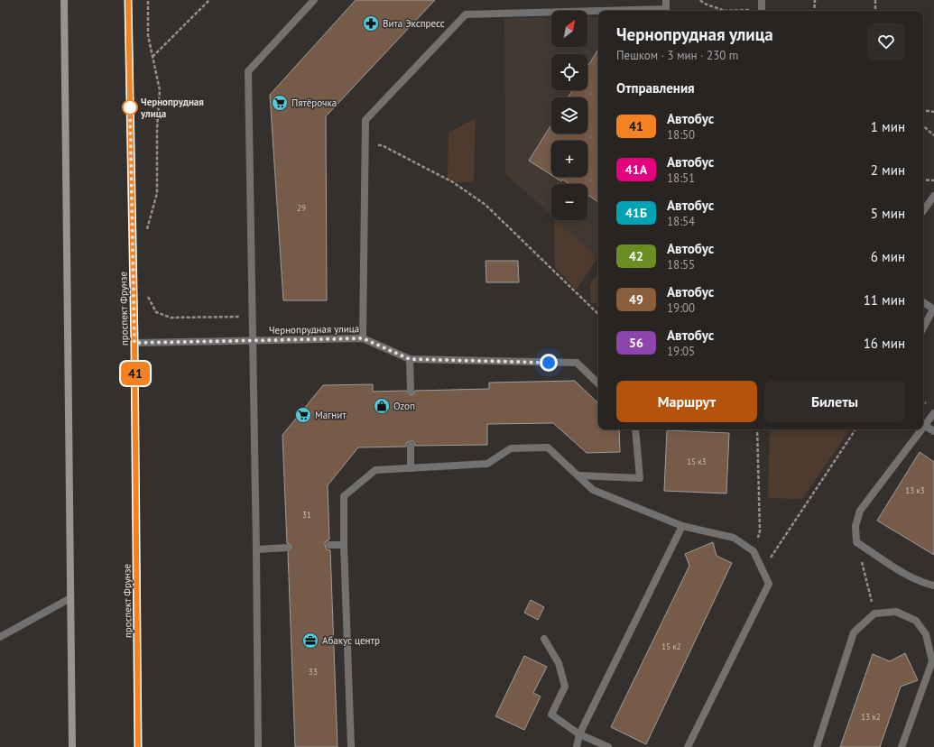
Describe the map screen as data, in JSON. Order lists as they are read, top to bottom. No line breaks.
{"streets":{"main road":["проспект Фрунзе"],"street":["Чернопрудная улица"]},"crossings":[["проспект Фрунзе","Чернопрудная улица"]],"places":{"pharmacy":["Вита Экспресс"],"supermarket":["Пятёрочка","Магнит"],"other":["Чернопрудная улица"],"shop":["Ozon"],"office":["Абакус центр"]},"lines":["bus line 41"],"house_numbers":["29","15 к3","13 к3","31","15 к2","33","13 к2"],"north":"top right","page":{"on_map":"41","map_buttons":["+","−"],"heading":[["Чернопрудная улица","Пешком · 3 мин · 230 m"],"Отправления"],"list":[{"mark":"41","name":"Автобус","note":"18:50","value":"1 мин"},{"mark":"41А","name":"Автобус","note":"18:51","value":"2 мин"},{"mark":"41Б","name":"Автобус","note":"18:54","value":"5 мин"},{"mark":"42","name":"Автобус","note":"18:55","value":"6 мин"},{"mark":"49","name":"Автобус","note":"19:00","value":"11 мин"},{"mark":"56","name":"Автобус","note":"19:05","value":"16 мин"}],"buttons":["Маршрут","Билеты"]}}
